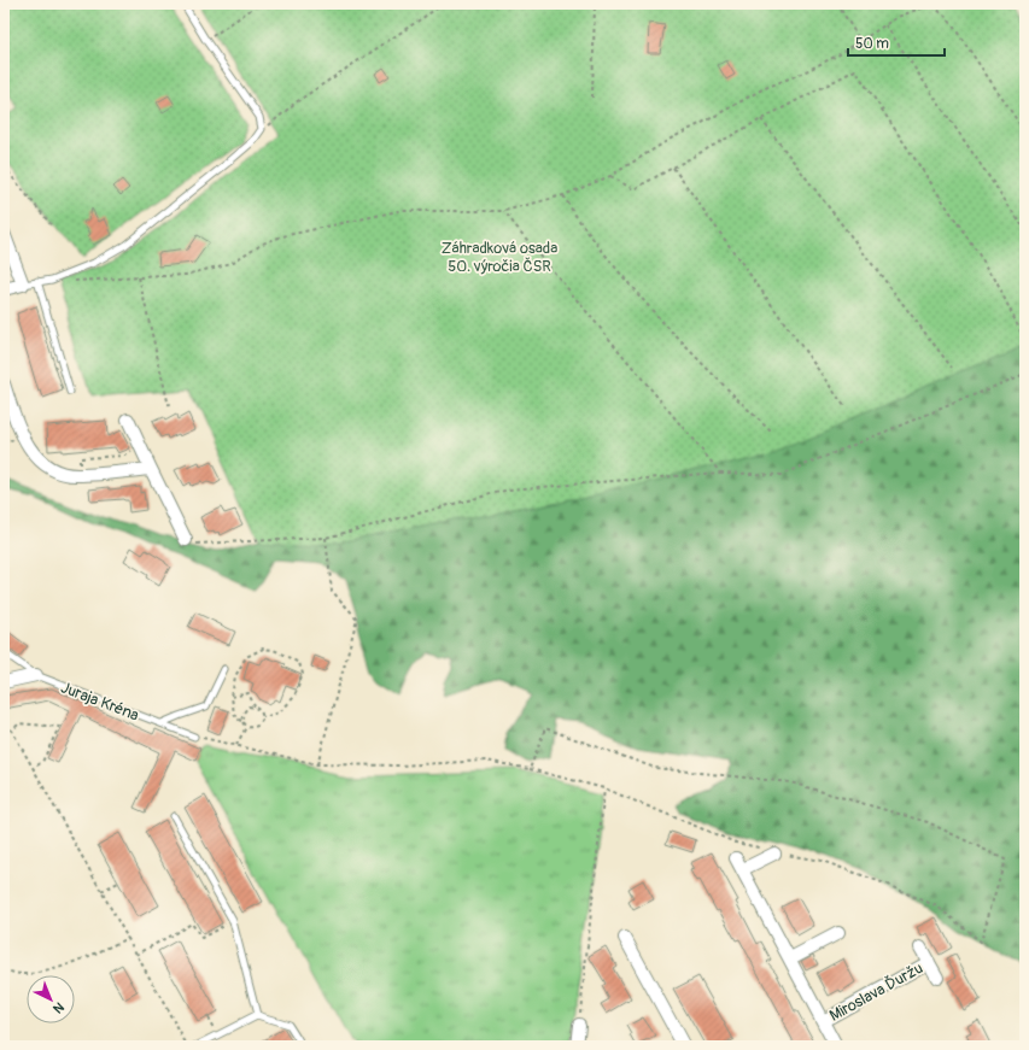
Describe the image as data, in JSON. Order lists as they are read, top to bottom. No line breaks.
{"streets":{"street":["Miroslava Ďuržu"],"lane":["Juraja Kréna"]},"parks":["Záhradková osada 50. výročia ČSR"],"scale_bar":"50 m","north":"bottom right"}
